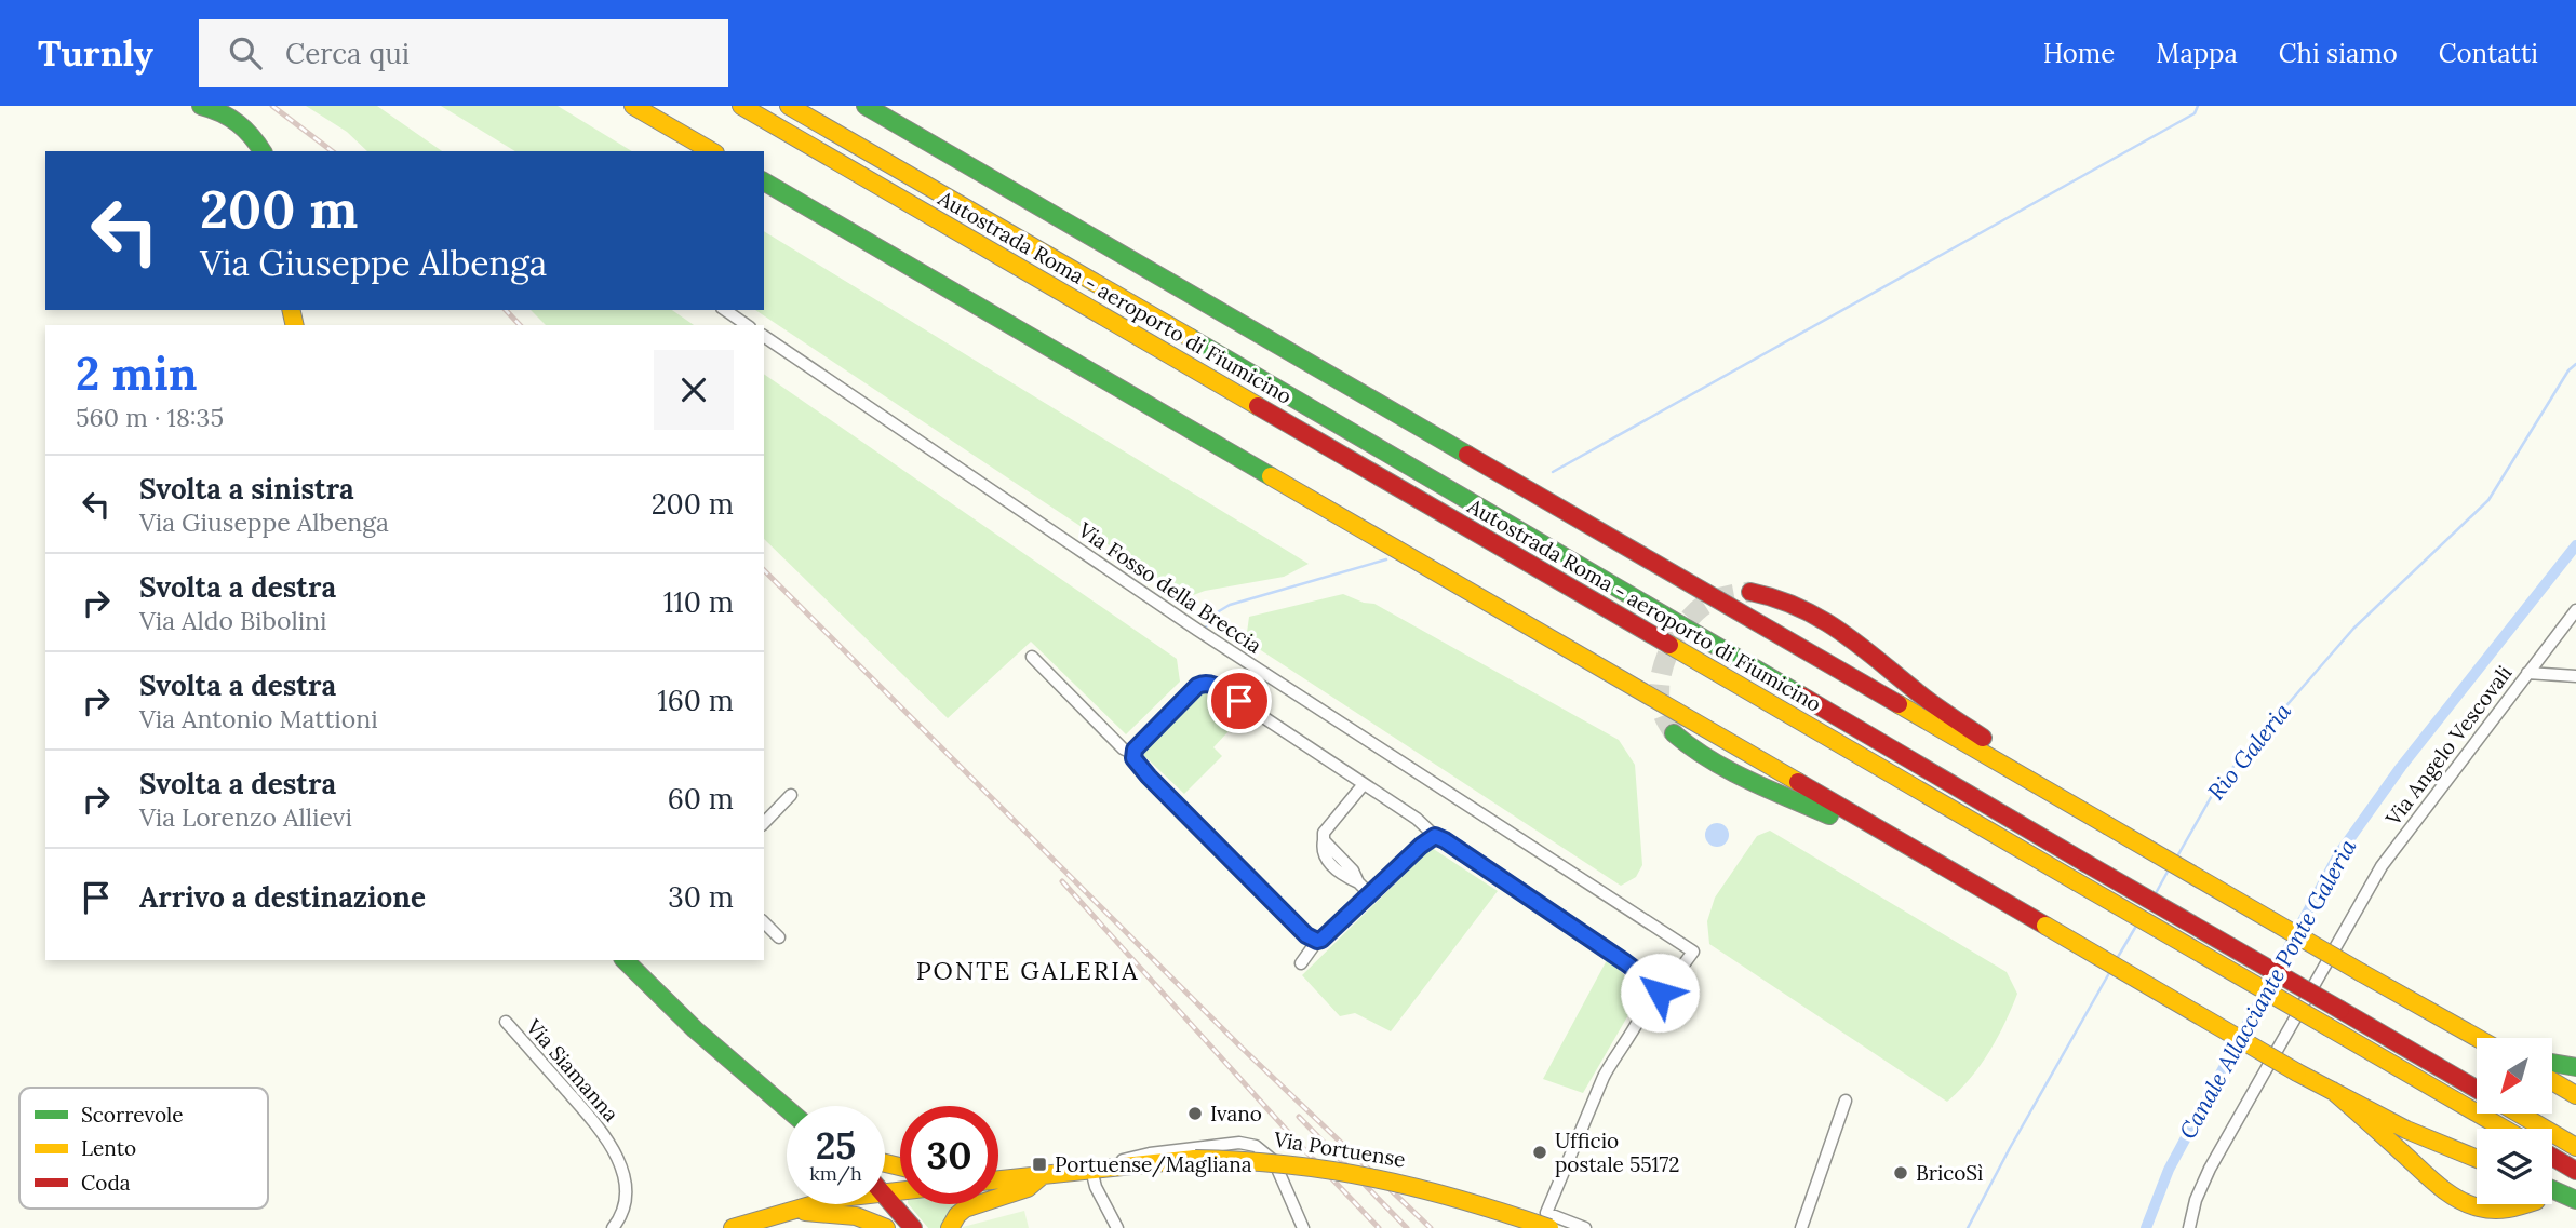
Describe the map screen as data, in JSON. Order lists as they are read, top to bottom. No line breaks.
{"streets":{"main road":["Autostrada Roma - aeroporto di Fiumicino","Via Portuense"],"street":["Via Fosso della Breccia","Via Angelo Vescovali","Via Siamanna"]},"districts":["PONTE GALERIA"],"water":["Rio Galeria","Canale Allacciante Ponte Galeria"],"places":{"other":["Ivano","Ufficio postale 55172","BricoSì"],"transit":["Portuense/Magliana"]},"legend":["Scorrevole","Lento","Coda"],"north":"bottom left","page":{"header":"Turnly","search":"Cerca qui","nav":["Home","Mappa","Chi siamo","Contatti"],"turn":["200 m","Via Giuseppe Albenga"],"heading":["2 min","560 m · 18:35"],"list":[{"name":"Svolta a sinistra","note":"Via Giuseppe Albenga","value":"200 m"},{"name":"Svolta a destra","note":"Via Aldo Bibolini","value":"110 m"},{"name":"Svolta a destra","note":"Via Antonio Mattioni","value":"160 m"},{"name":"Svolta a destra","note":"Via Lorenzo Allievi","value":"60 m"},{"name":"Arrivo a destinazione","value":"30 m"}],"speed":"25 km/h","limit":"30"}}
